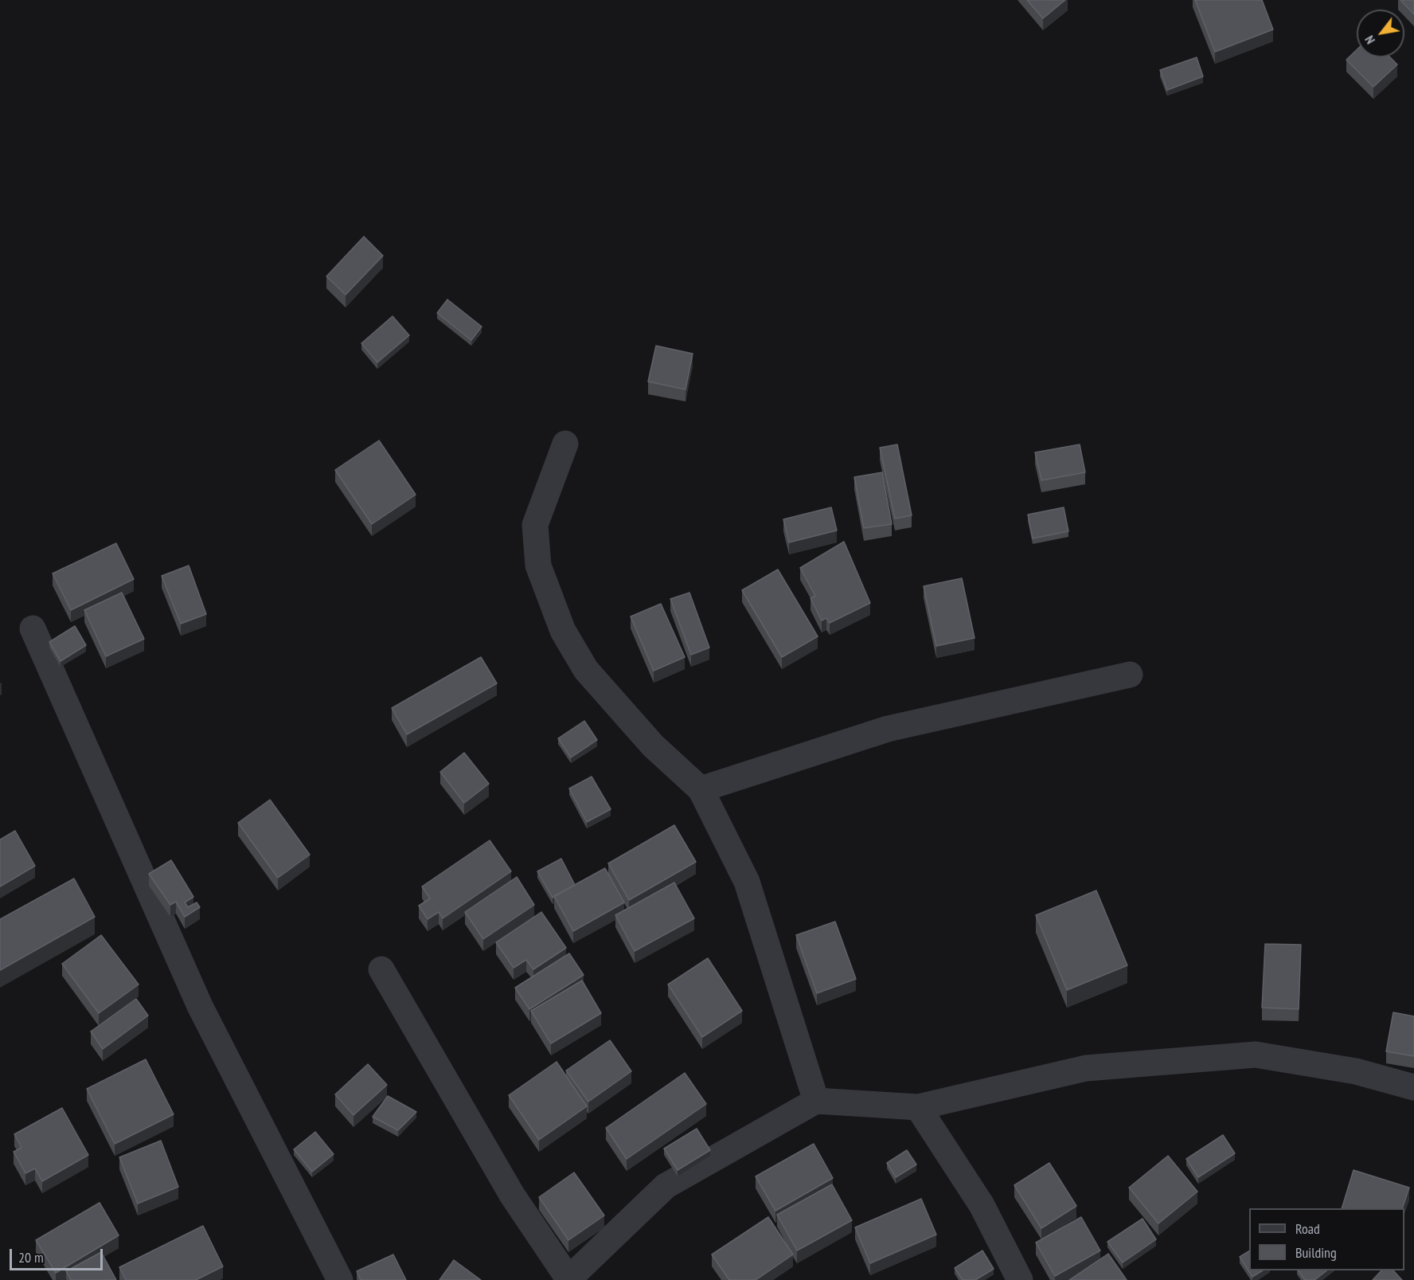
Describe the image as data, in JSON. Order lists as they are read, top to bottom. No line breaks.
{"legend":["Road","Building"],"scale_bar":"20 m","north":"bottom left"}
